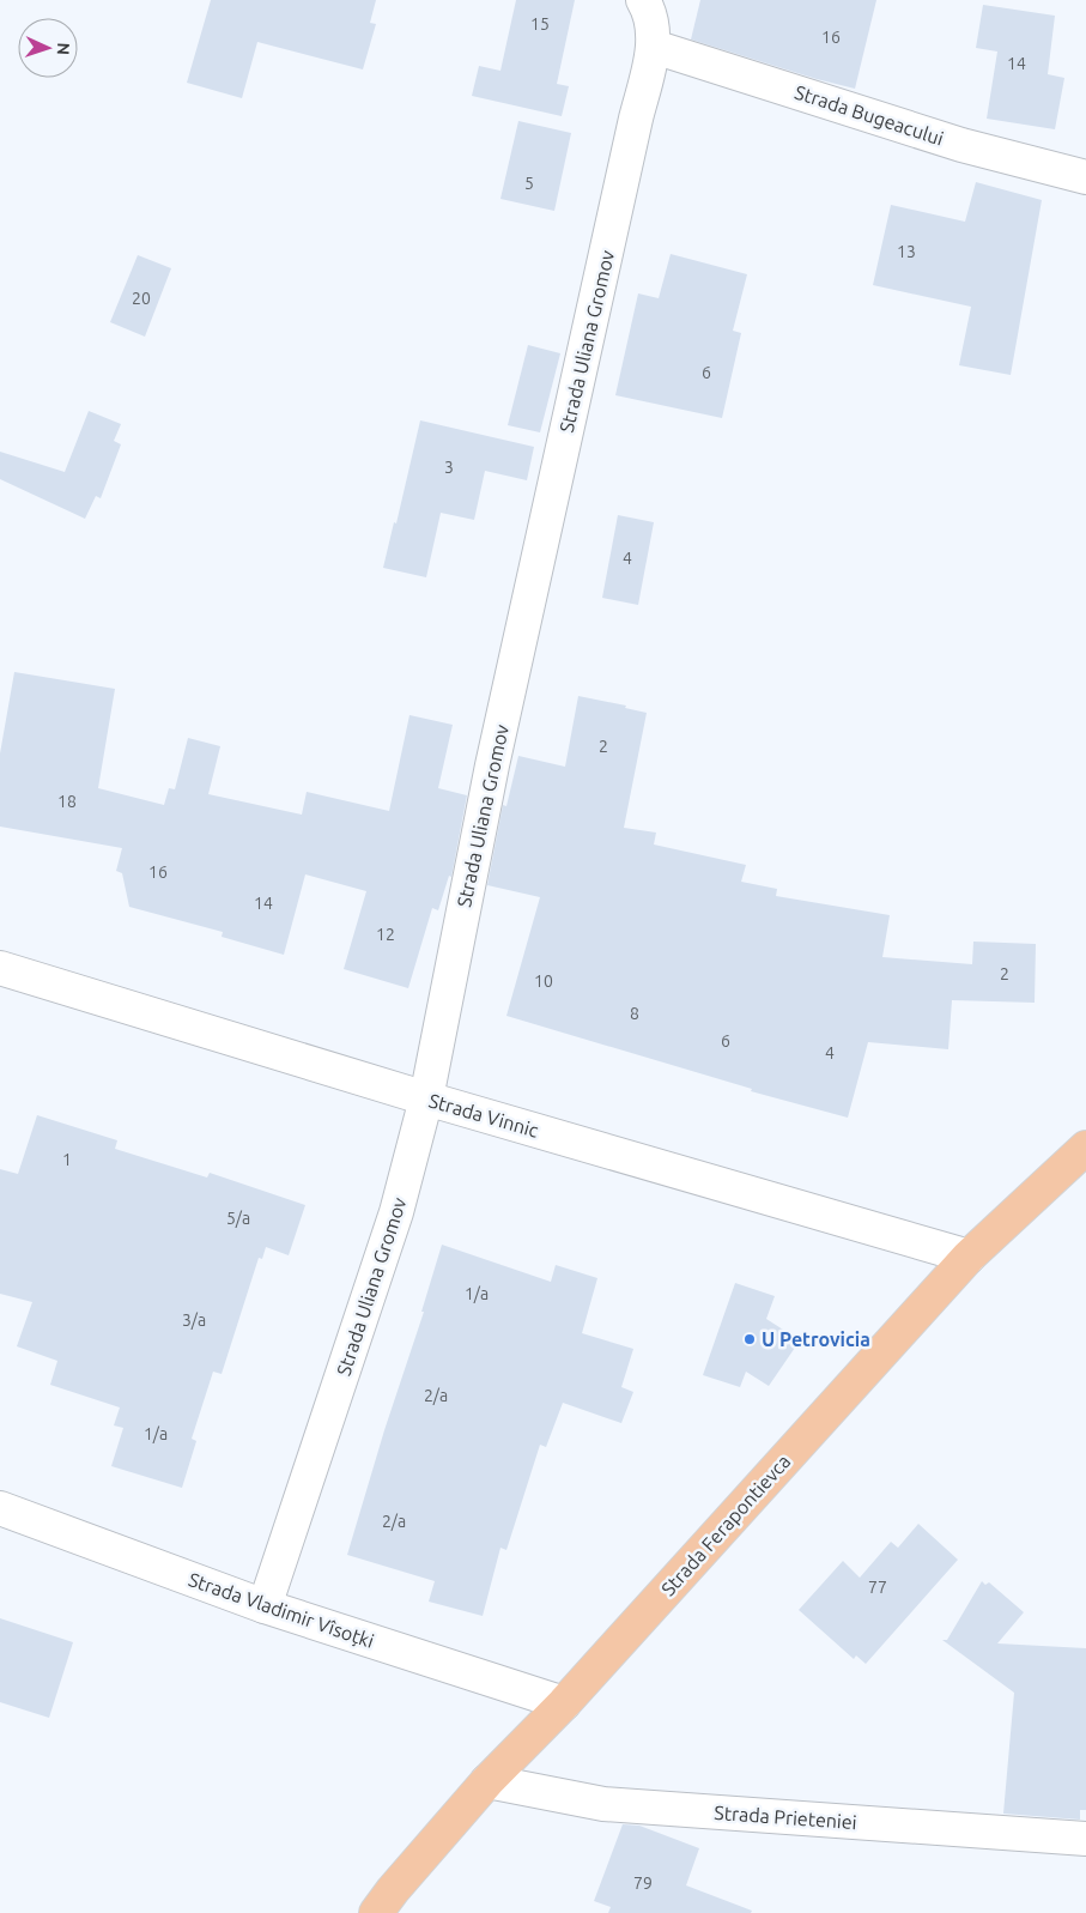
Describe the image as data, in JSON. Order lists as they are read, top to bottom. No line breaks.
{"streets":{"main road":["Strada Ferapontievca"],"street":["Strada Bugeacului","Strada Uliana Gromov","Strada Vinnic","Strada Vladimir Vîsoțki","Strada Prieteniei"]},"crossings":[["Strada Bugeacului","Strada Uliana Gromov"],["Strada Uliana Gromov","Strada Vinnic"],["Strada Uliana Gromov","Strada Vladimir Vîsoțki"],["Strada Vinnic","Strada Ferapontievca"],["Strada Ferapontievca","Strada Vladimir Vîsoțki"],["Strada Ferapontievca","Strada Prieteniei"]],"places":["U Petrovicia"],"house_numbers":["15","16","14","5","13","20","6","3","4","2","18","16","14","12","2","10","8","6","4","1","5/a","1/a","3/a","2/a","1/a","2/a","77","79"],"north":"right"}
